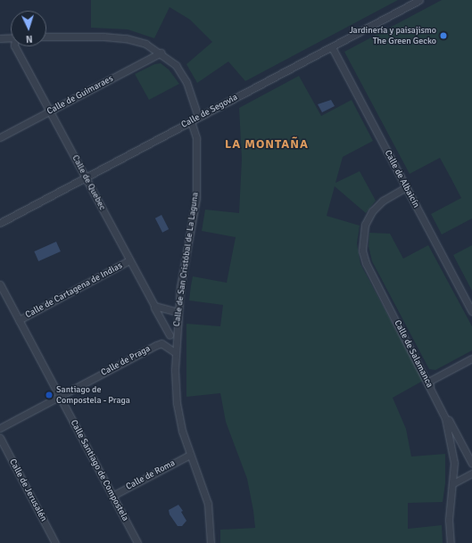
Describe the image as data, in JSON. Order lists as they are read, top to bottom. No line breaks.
{"streets":{"street":["Calle de Guimaraes","Calle de Segovia","Calle de Albaicín","Calle de Quebec","Calle de San Cristóbal de La Laguna","Calle de Cartagena de Indias","Calle de Salamanca","Calle de Praga","Calle Santiago de Compostela","Calle de Roma","Calle de Jerusalén"]},"crossings":[["Calle de Guimaraes","Calle de Quebec"],["Calle de Segovia","Calle de Albaicín"],["Calle de Segovia","Calle de Quebec"],["Calle de Segovia","Calle de San Cristóbal de La Laguna"],["Calle de Albaicín","Calle de Salamanca"],["Calle de Quebec","Calle de Cartagena de Indias"],["Calle de San Cristóbal de La Laguna","Calle de Praga"],["Calle de San Cristóbal de La Laguna","Calle de Roma"],["Calle de Cartagena de Indias","Calle Santiago de Compostela"],["Calle de Praga","Calle Santiago de Compostela"],["Calle Santiago de Compostela","Calle de Roma"]],"districts":["LA MONTAÑA"],"places":["Jardinería y paisajismo The Green Gecko","Santiago de Compostela - Praga"],"north":"bottom"}
